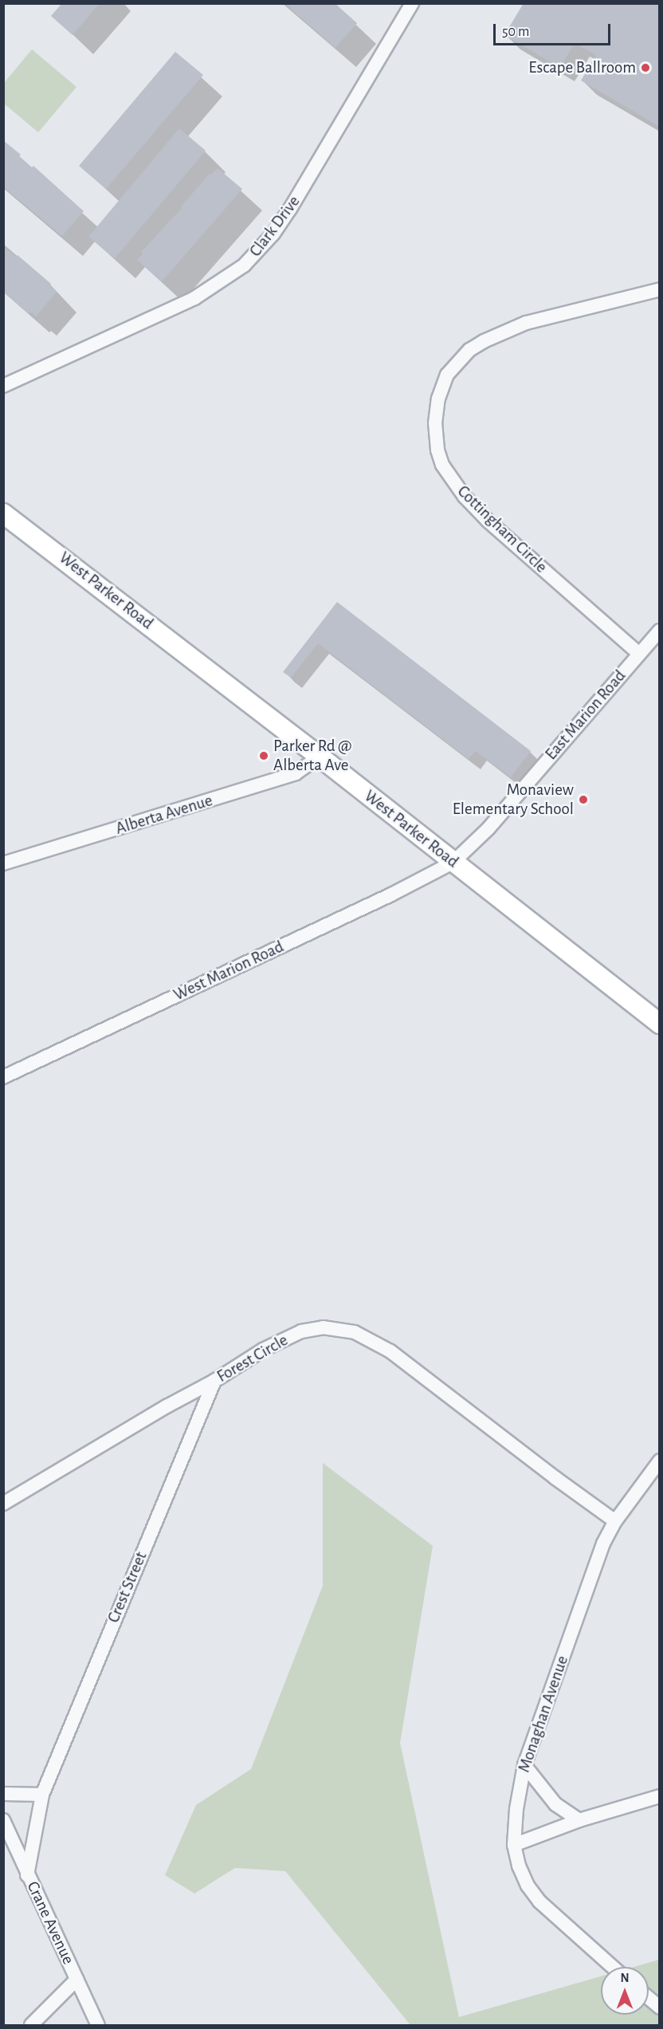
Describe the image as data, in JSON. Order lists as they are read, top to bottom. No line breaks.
{"streets":{"street":["Clark Drive","Cottingham Circle","West Parker Road","East Marion Road","Alberta Avenue","West Marion Road","Forest Circle","Crest Street","Monaghan Avenue","Crane Avenue"]},"crossings":[["Cottingham Circle","East Marion Road"],["West Parker Road","East Marion Road"],["West Parker Road","Alberta Avenue"],["West Parker Road","West Marion Road"],["East Marion Road","West Marion Road"],["Forest Circle","Crest Street"],["Forest Circle","Monaghan Avenue"],["Crest Street","Crane Avenue"]],"places":["Escape Ballroom","Parker Rd @ Alberta Ave","Monaview Elementary School"],"scale_bar":"50 m","north":"top"}
